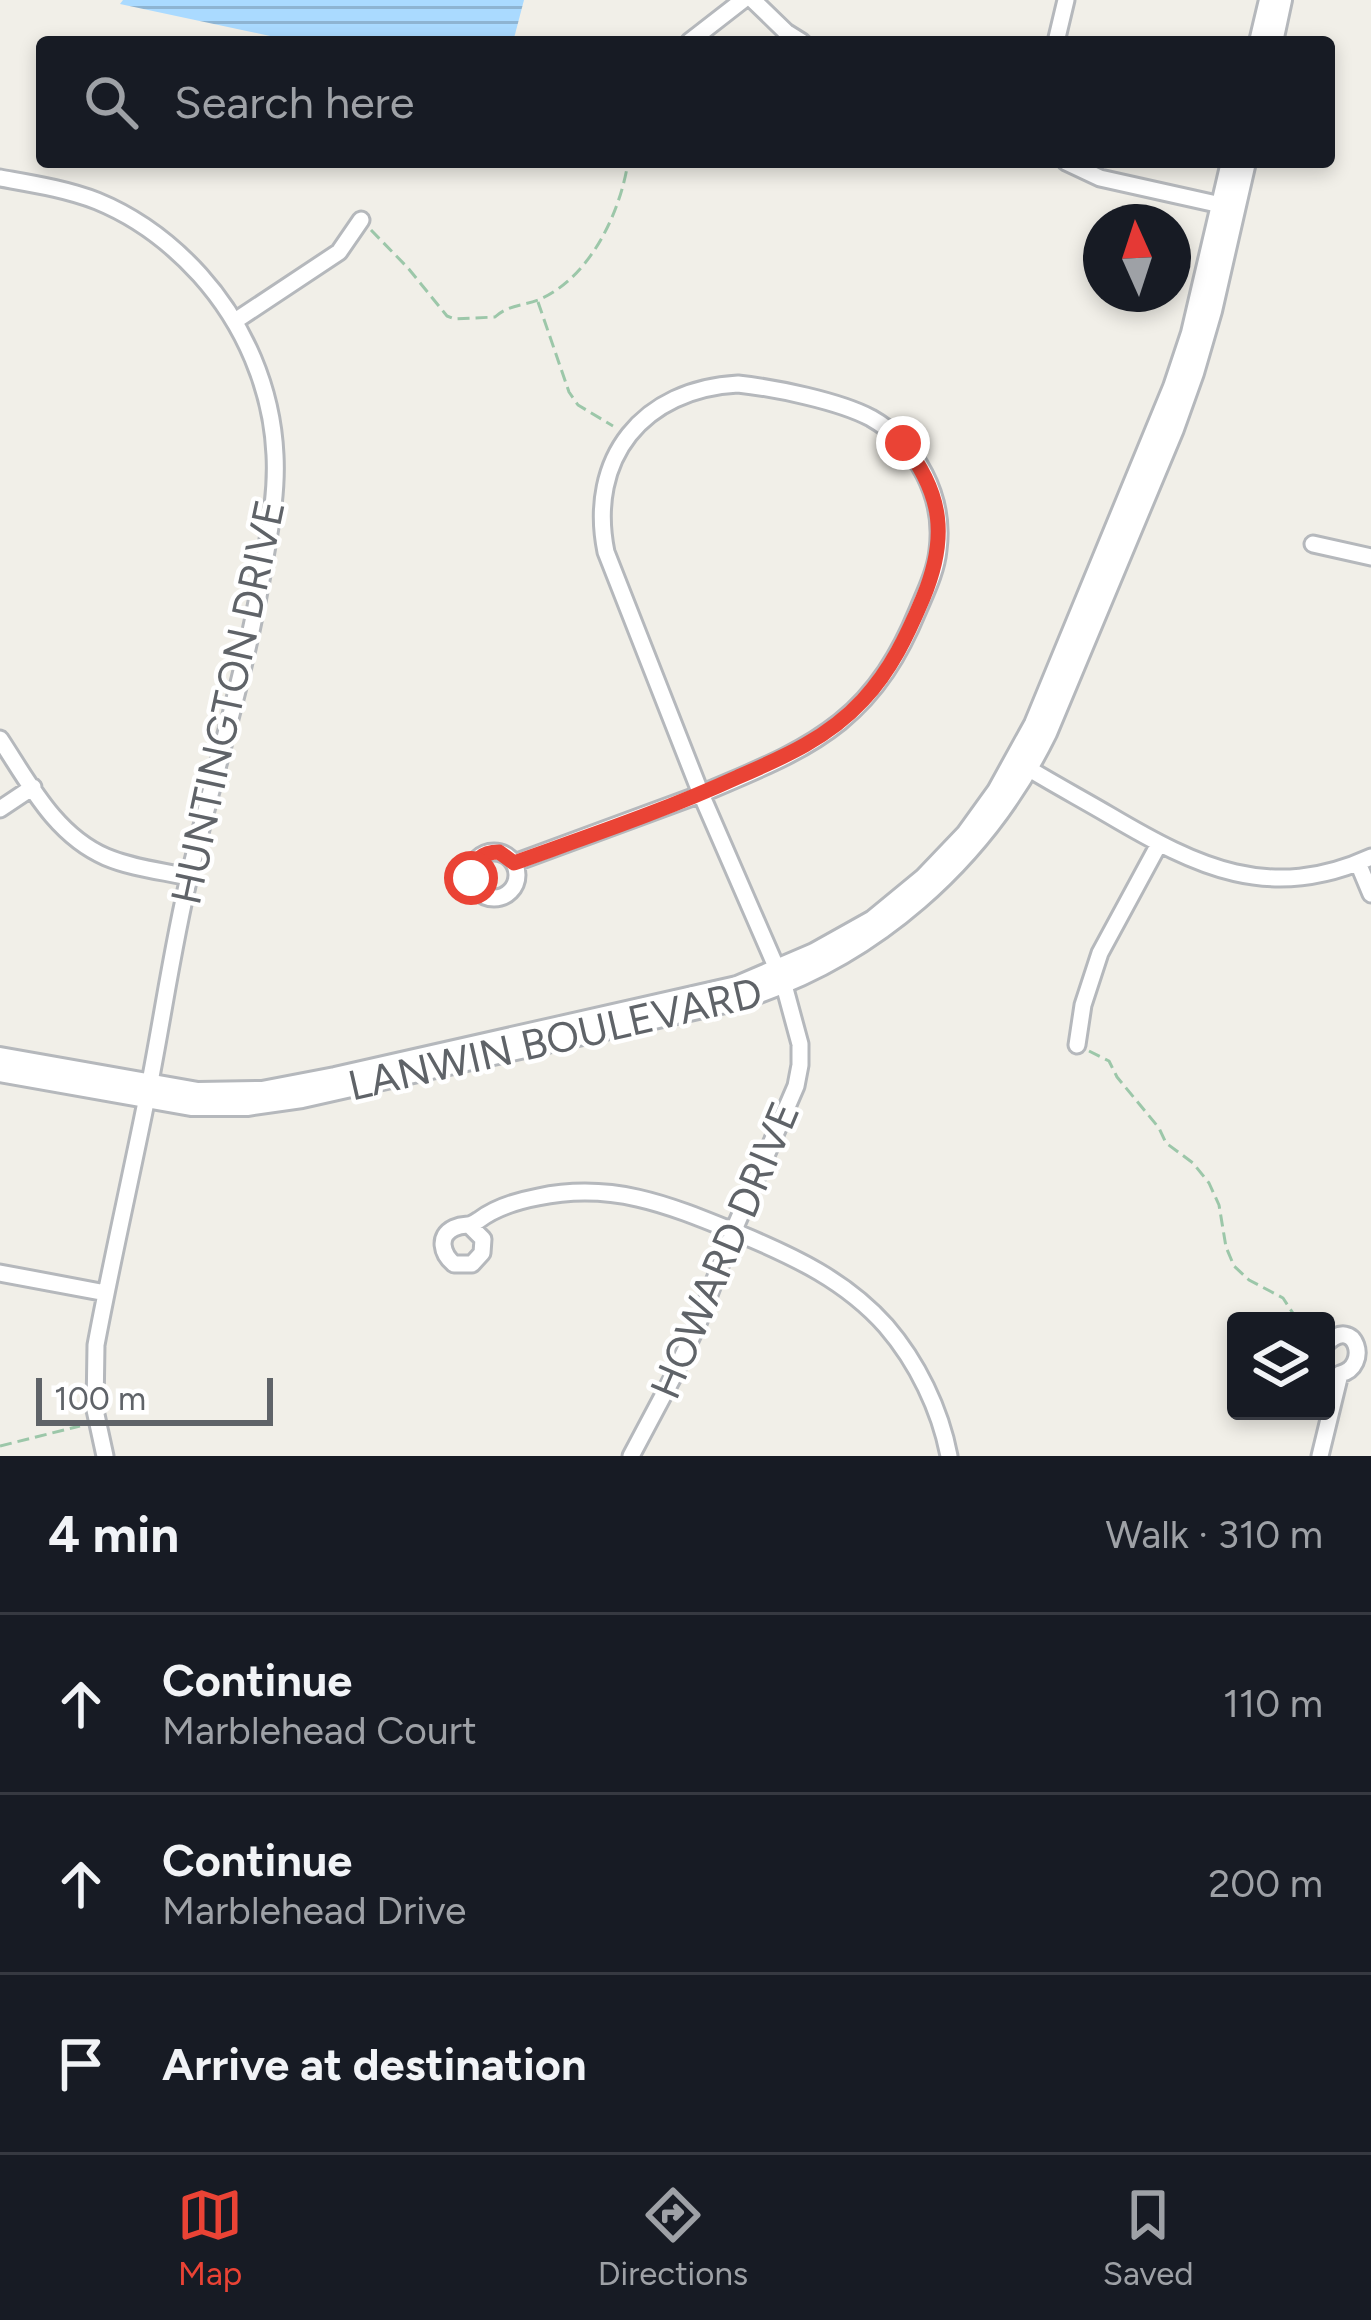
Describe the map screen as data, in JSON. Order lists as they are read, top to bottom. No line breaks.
{"streets":{"street":["HUNTINGTON DRIVE","LANWIN BOULEVARD","HOWARD DRIVE"]},"crossings":[["HUNTINGTON DRIVE","LANWIN BOULEVARD"],["LANWIN BOULEVARD","HOWARD DRIVE"]],"scale_bar":"100 m","north":"top","page":{"search":"Search here","scale":"100 m","heading":["4 min","Walk · 310 m"],"list":[["Continue","Marblehead Court","110 m"],["Continue","Marblehead Drive","200 m"],"Arrive at destination"],"nav":["Map","Directions","Saved"]}}
